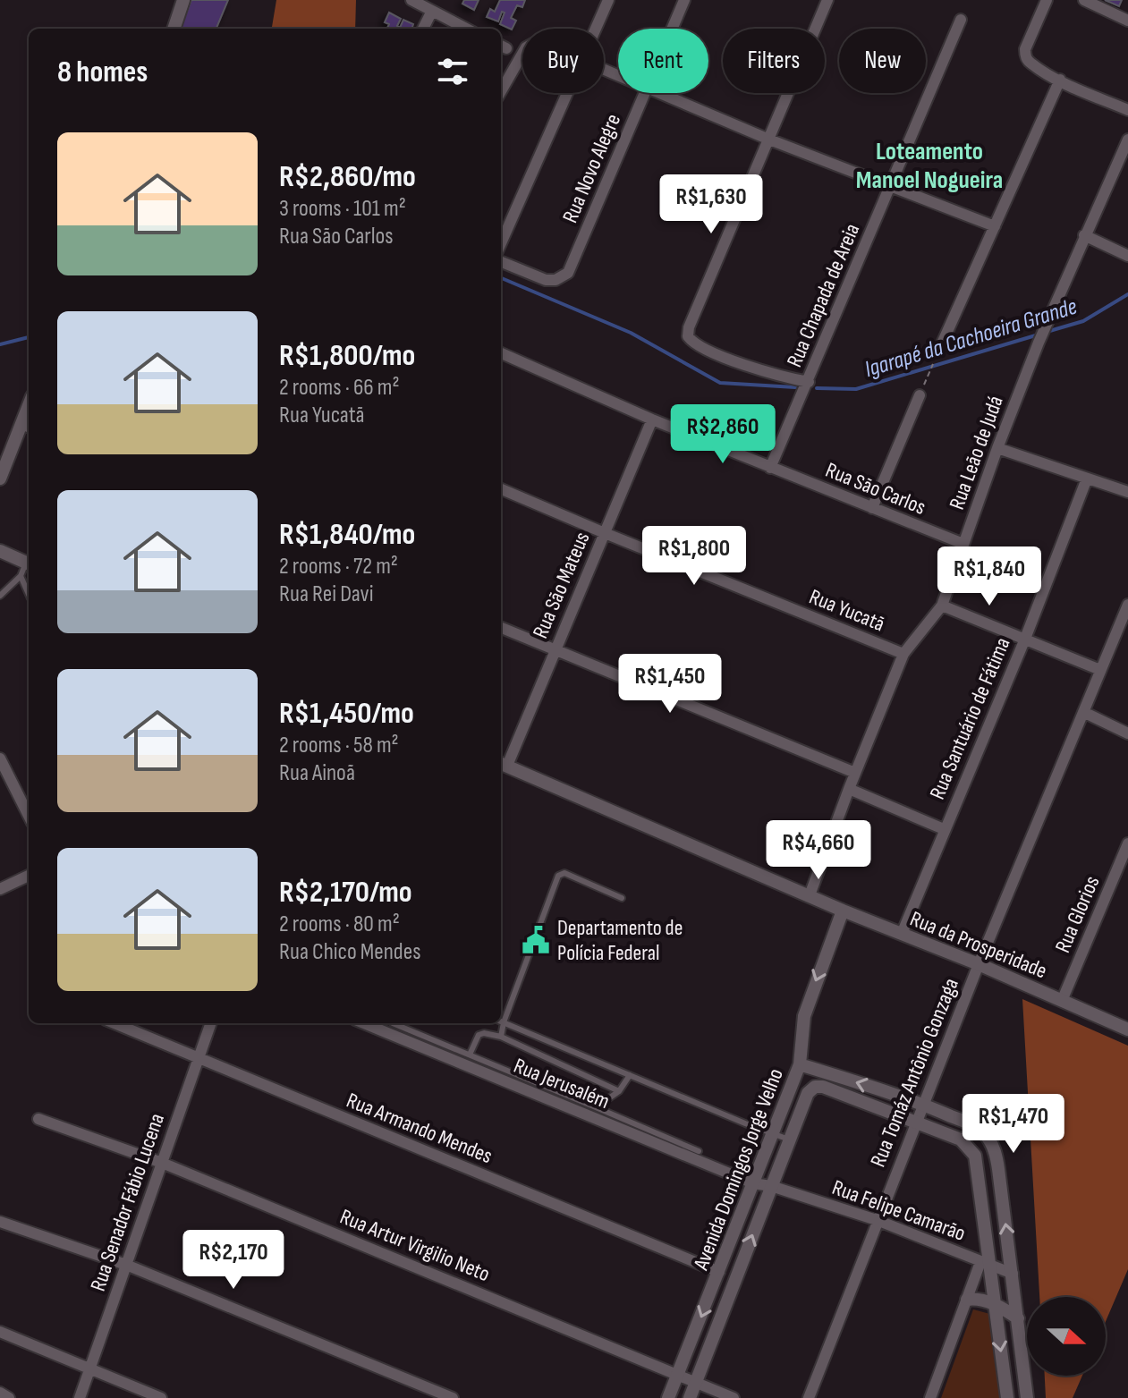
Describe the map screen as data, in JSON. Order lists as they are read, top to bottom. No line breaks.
{"streets":{"street":["Rua Novo Alegre","Rua Chapada de Areia","Rua Leão de Judá","Rua São Carlos","Rua São Mateus","Rua Yucatã","Rua Santuário de Fátima","Rua Glorios","Rua da Prosperidade","Rua Tomáz Antônio Gonzaga","Rua Jerusalém","Rua Armando Mendes","Avenida Domingos Jorge Velho","Rua Senador Fábio Lucena","Rua Felipe Camarão","Rua Artur Virgilio Neto"]},"crossings":[["Rua Chapada de Areia","Rua São Carlos"],["Rua Leão de Judá","Rua São Carlos"],["Rua Leão de Judá","Rua Yucatã"],["Rua Leão de Judá","Rua da Prosperidade"],["Rua São Carlos","Rua São Mateus"],["Rua São Mateus","Rua Yucatã"],["Rua São Mateus","Rua da Prosperidade"],["Rua Santuário de Fátima","Rua da Prosperidade"],["Rua Glorios","Rua da Prosperidade"],["Rua da Prosperidade","Rua Tomáz Antônio Gonzaga"],["Rua da Prosperidade","Avenida Domingos Jorge Velho"],["Rua Tomáz Antônio Gonzaga","Avenida Domingos Jorge Velho"],["Rua Tomáz Antônio Gonzaga","Rua Felipe Camarão"],["Rua Jerusalém","Avenida Domingos Jorge Velho"],["Rua Jerusalém","Rua Felipe Camarão"],["Rua Armando Mendes","Avenida Domingos Jorge Velho"],["Rua Armando Mendes","Rua Senador Fábio Lucena"],["Avenida Domingos Jorge Velho","Rua Felipe Camarão"],["Avenida Domingos Jorge Velho","Rua Artur Virgilio Neto"],["Rua Senador Fábio Lucena","Rua Artur Virgilio Neto"]],"districts":["Loteamento Manoel Nogueira"],"water":["Igarapé da Cachoeira Grande"],"places":{"public building":["Departamento de Polícia Federal"]},"north":"right","page":{"chip":["Buy","Rent","Filters","New"],"heading":"8 homes","list":[{"name":"R$2,860/mo","note":"3 rooms · 101 m² · Rua São Carlos"},{"name":"R$1,800/mo","note":"2 rooms · 66 m² · Rua Yucatã"},{"name":"R$1,840/mo","note":"2 rooms · 72 m² · Rua Rei Davi"},{"name":"R$1,450/mo","note":"2 rooms · 58 m² · Rua Ainoã"},{"name":"R$2,170/mo","note":"2 rooms · 80 m² · Rua Chico Mendes"}],"price":["R$1,630","R$2,860","R$1,800","R$1,840","R$1,450","R$4,660","R$1,470","R$2,170"]}}
